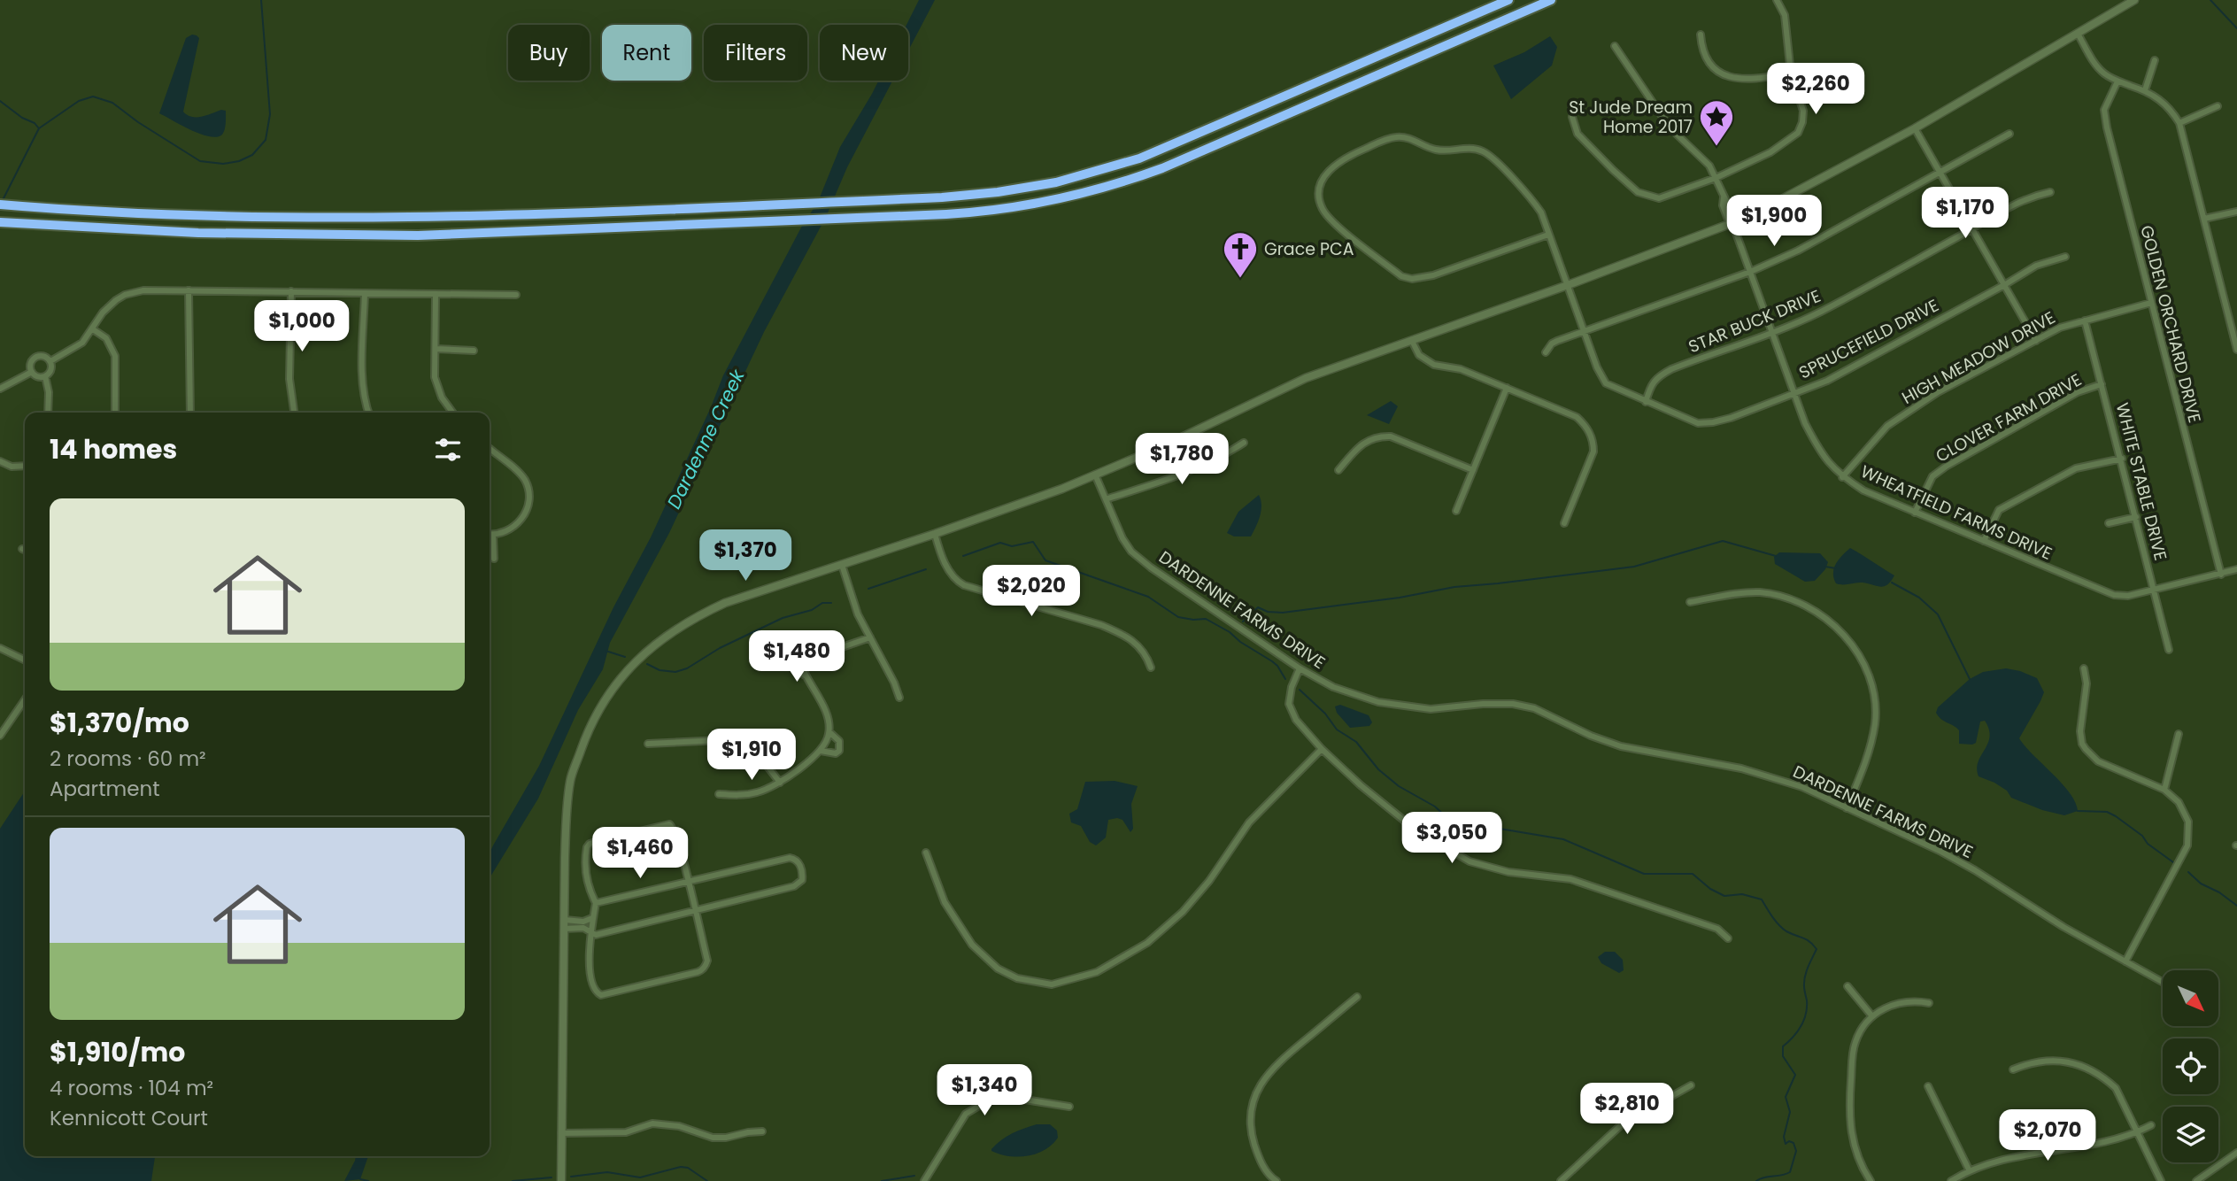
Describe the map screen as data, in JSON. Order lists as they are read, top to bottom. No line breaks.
{"streets":{"street":["STAR BUCK DRIVE","GOLDEN ORCHARD DRIVE","SPRUCEFIELD DRIVE","HIGH MEADOW DRIVE","CLOVER FARM DRIVE","WHITE STABLE DRIVE","WHEATFIELD FARMS DRIVE","DARDENNE FARMS DRIVE"]},"crossings":[["STAR BUCK DRIVE","SPRUCEFIELD DRIVE"],["STAR BUCK DRIVE","WHEATFIELD FARMS DRIVE"],["GOLDEN ORCHARD DRIVE","HIGH MEADOW DRIVE"],["GOLDEN ORCHARD DRIVE","WHEATFIELD FARMS DRIVE"],["SPRUCEFIELD DRIVE","WHEATFIELD FARMS DRIVE"],["HIGH MEADOW DRIVE","WHITE STABLE DRIVE"],["HIGH MEADOW DRIVE","WHEATFIELD FARMS DRIVE"],["CLOVER FARM DRIVE","WHITE STABLE DRIVE"],["CLOVER FARM DRIVE","WHEATFIELD FARMS DRIVE"],["WHITE STABLE DRIVE","WHEATFIELD FARMS DRIVE"]],"water":["Dardenne Creek"],"places":{"place":["St Jude Dream Home 2017"],"church":["Grace PCA"]},"north":"bottom right","page":{"chip":["Buy","Rent","Filters","New"],"price":["$2,260","$1,170","$1,900","$1,000","$1,780","$1,370","$2,020","$1,480","$1,910","$3,050","$1,460","$1,340","$2,810","$2,070"],"heading":"14 homes","list":[{"name":"$1,370/mo","note":"2 rooms · 60 m² · Apartment"},{"name":"$1,910/mo","note":"4 rooms · 104 m² · Kennicott Court"}]}}
